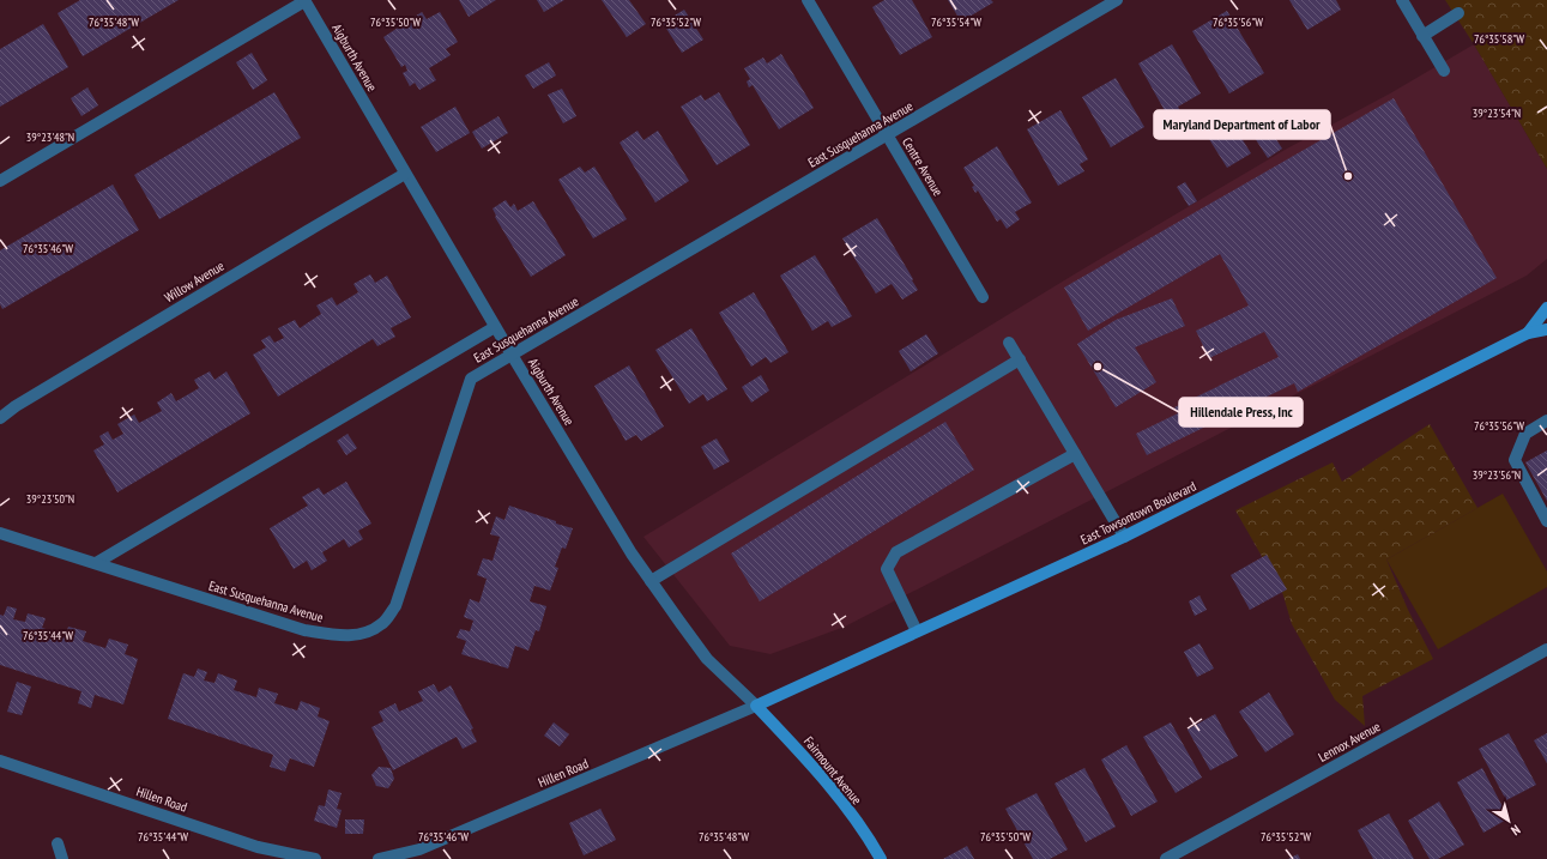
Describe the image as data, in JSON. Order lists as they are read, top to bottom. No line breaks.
{"streets":{"main road":["East Towsontown Boulevard","Fairmount Avenue"],"street":["Aigburth Avenue","East Susquehanna Avenue","Centre Avenue","Willow Avenue","Lennox Avenue","Hillen Road"]},"crossings":[["Aigburth Avenue","East Susquehanna Avenue"],["Aigburth Avenue","Willow Avenue"],["Aigburth Avenue","East Towsontown Boulevard"],["Aigburth Avenue","Fairmount Avenue"],["Aigburth Avenue","Hillen Road"],["East Susquehanna Avenue","Centre Avenue"],["East Towsontown Boulevard","Fairmount Avenue"],["East Towsontown Boulevard","Hillen Road"],["Fairmount Avenue","Hillen Road"]],"places":["Maryland Department of Labor","Hillendale Press, Inc"],"north":"bottom right","coordinates":["76°35'48\"W","76°35'50\"W","76°35'52\"W","76°35'54\"W","76°35'56\"W","76°35'58\"W","39°23'54\"N","39°23'48\"N","76°35'46\"W","39°23'56\"N","39°23'50\"N","76°35'44\"W"]}
